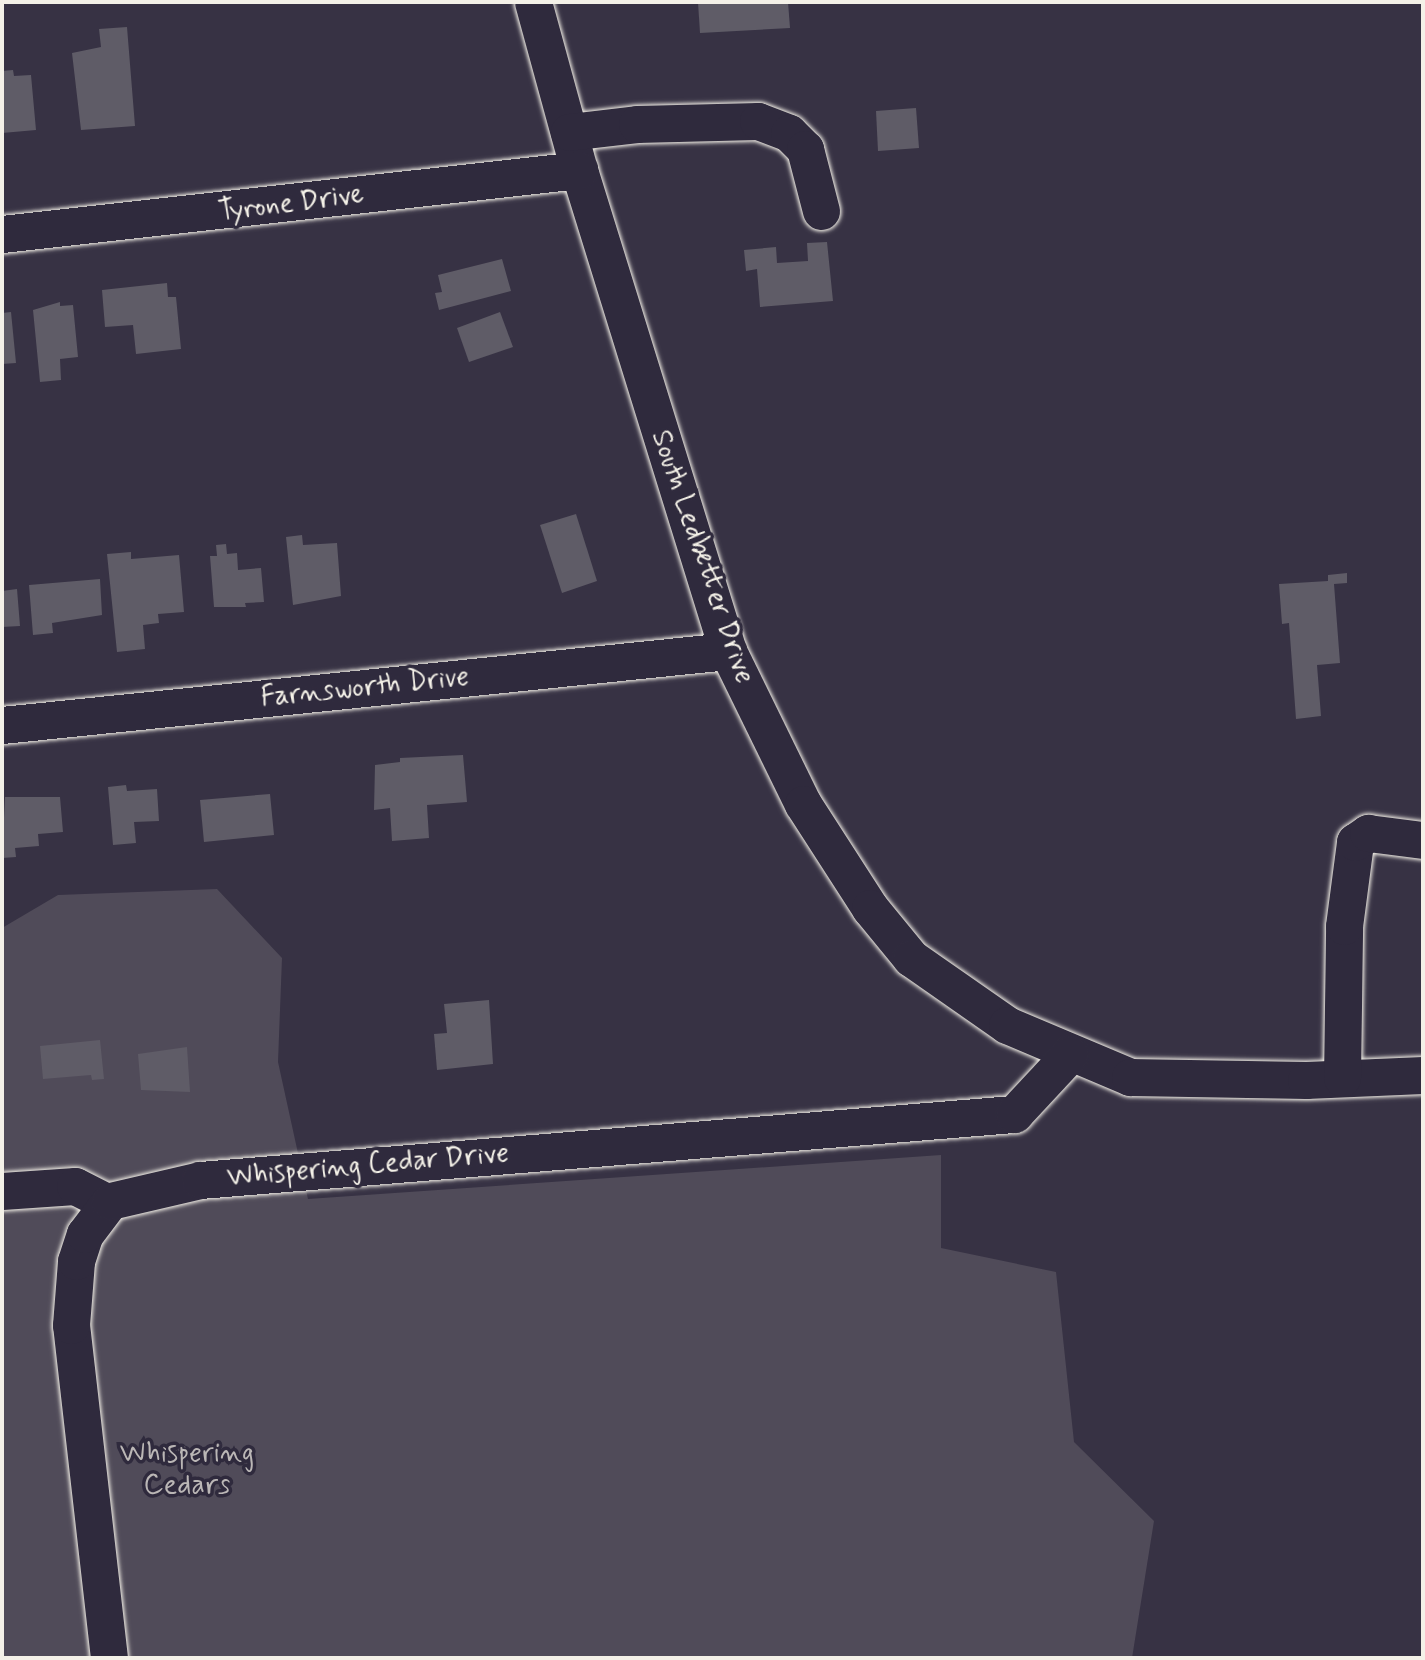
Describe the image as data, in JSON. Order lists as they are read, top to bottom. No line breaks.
{"streets":{"street":["Tyrone Drive","South Ledbetter Drive","Farnsworth Drive","Whispering Cedar Drive"]},"crossings":[["Tyrone Drive","South Ledbetter Drive"],["South Ledbetter Drive","Farnsworth Drive"],["South Ledbetter Drive","Whispering Cedar Drive"]],"parks":["Whispering Cedars"]}
